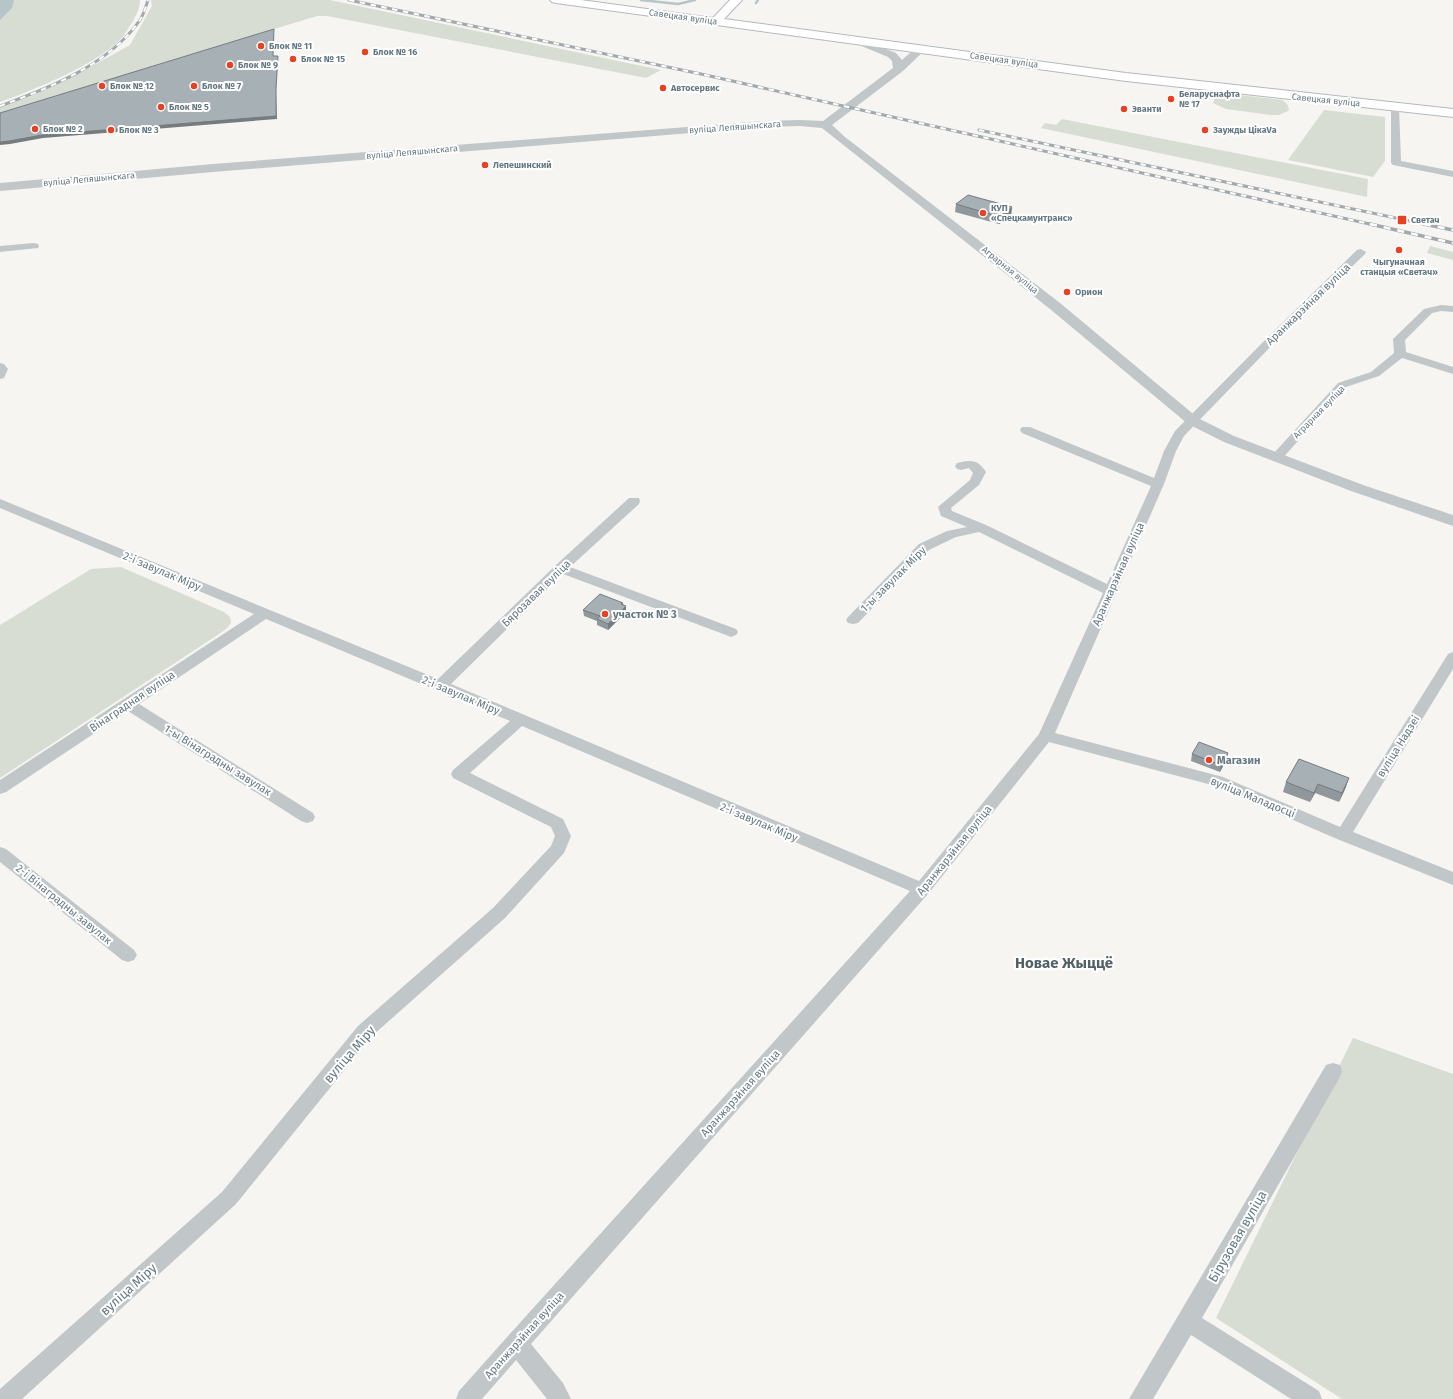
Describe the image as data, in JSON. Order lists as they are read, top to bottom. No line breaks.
{"streets":{"main road":["Савецкая вуліца"],"street":["вуліца Лепяшынскага","Аграрная вуліца","Аранжарэйная вуліца","2-і завулак Міру","1-ы завулак Міру","Бярозавая вуліца","Вінаградная вуліца","вуліца Надзеі","1-ы Вінаградны завулак","вуліца Маладосці","2-і Вінаградны завулак","вуліца Міру","Бірузовая вуліца"]},"crossings":[["вуліца Лепяшынскага","Аграрная вуліца"],["Аграрная вуліца","Аранжарэйная вуліца"],["Аранжарэйная вуліца","2-і завулак Міру"],["Аранжарэйная вуліца","вуліца Маладосці"],["2-і завулак Міру","Бярозавая вуліца"],["2-і завулак Міру","Вінаградная вуліца"],["2-і завулак Міру","вуліца Міру"],["Вінаградная вуліца","1-ы Вінаградны завулак"],["вуліца Надзеі","вуліца Маладосці"]],"districts":["Новае Жыццё"],"places":{"other":["Блок № 11","Блок № 16","Блок № 15","Блок № 9","Блок № 12","Блок № 7","Автосервис","Беларуснафта № 17","Блок № 5","Эванти","Блок № 2","Блок № 3","Заужды ЦікаVа","Лепешинский","КУП «Спецкамунтранс»","Чыгуначная станцыя «Светач»","Орион","участок № 3","Магазин"],"transit":["Светач"]}}
